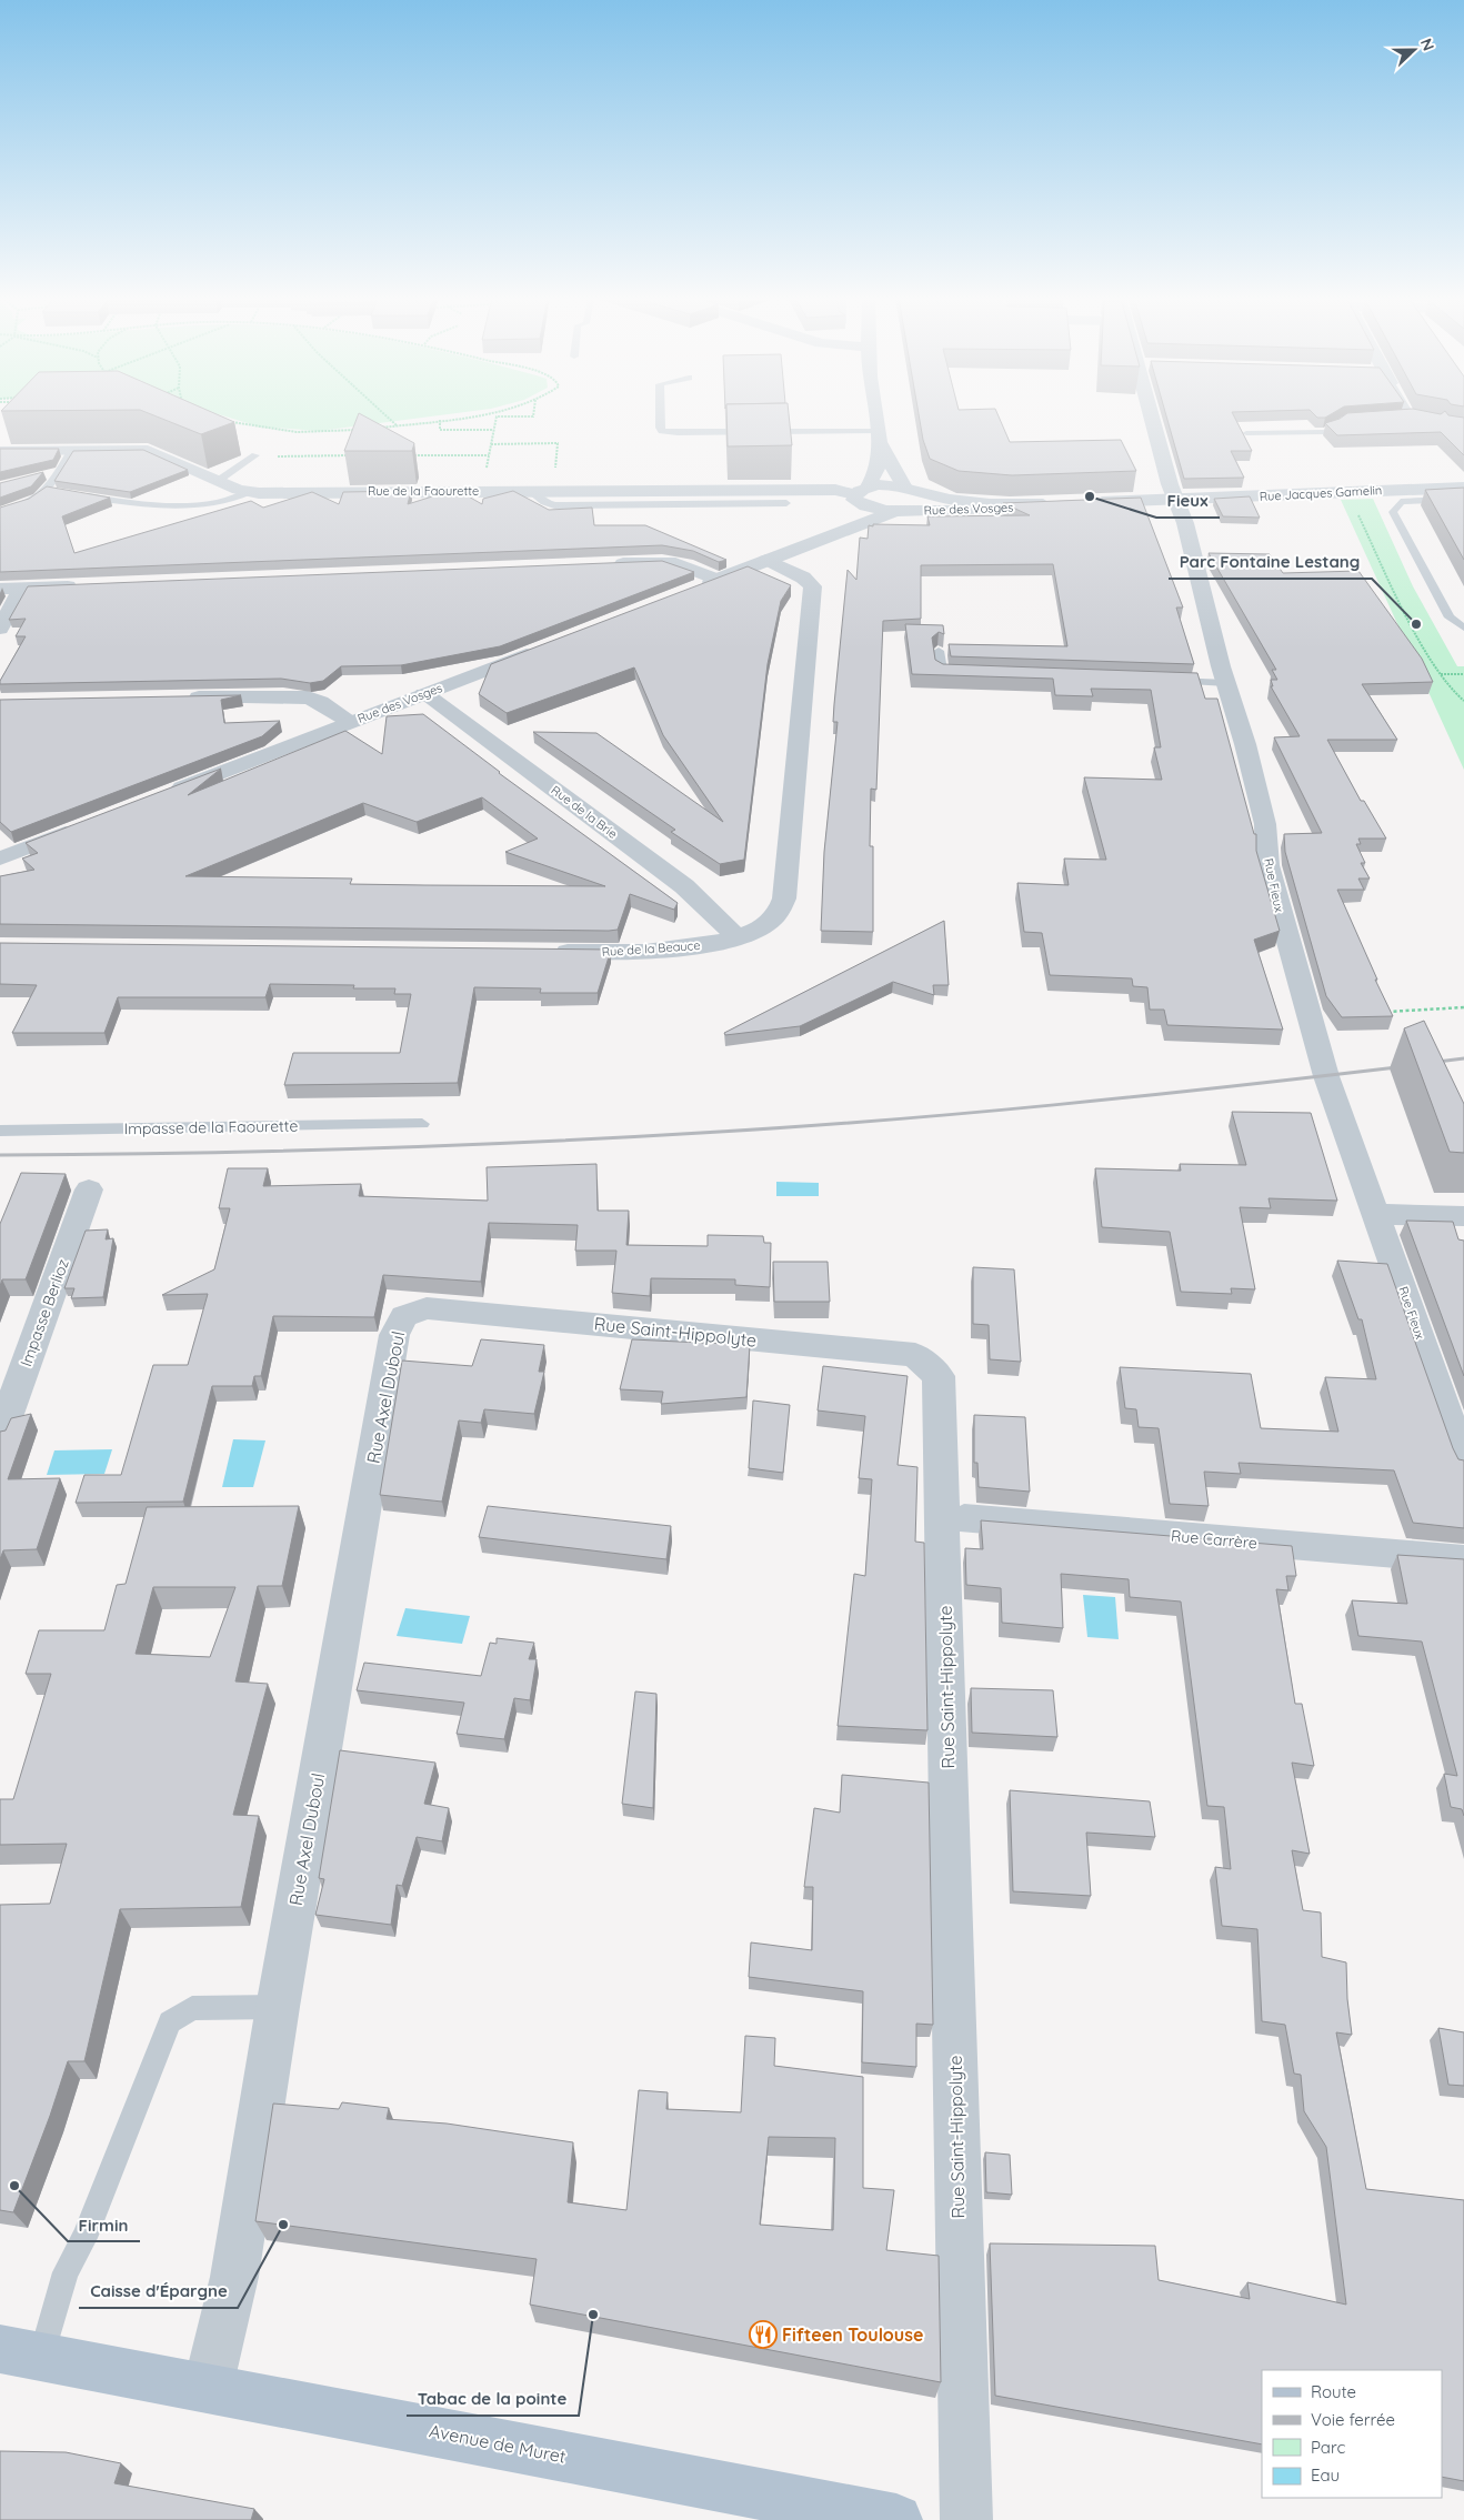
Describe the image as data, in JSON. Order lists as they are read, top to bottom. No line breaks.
{"streets":{"main road":["Avenue de Muret"],"street":["Rue de la Faourette","Rue Jacques Gamelin","Rue des Vosges","Rue de la Brie","Rue Fieux","Rue de la Beauce","Impasse Berlioz","Rue Saint-Hippolyte","Rue Axel Duboul","Rue Carrère"],"lane":["Impasse de la Faourette"]},"crossings":[["Rue de la Faourette","Rue des Vosges"],["Rue Jacques Gamelin","Rue Fieux"],["Rue des Vosges","Rue de la Brie"],["Rue des Vosges","Rue de la Beauce"],["Rue de la Brie","Rue de la Beauce"],["Rue Saint-Hippolyte","Rue Axel Duboul"],["Rue Axel Duboul","Avenue de Muret"]],"places":{"other":["Fieux","Parc Fontaine Lestang","Firmin","Caisse d'Épargne","Tabac de la pointe"],"restaurant":["Fifteen Toulouse"]},"legend":["Route","Voie ferrée","Parc","Eau"],"north":"right"}
